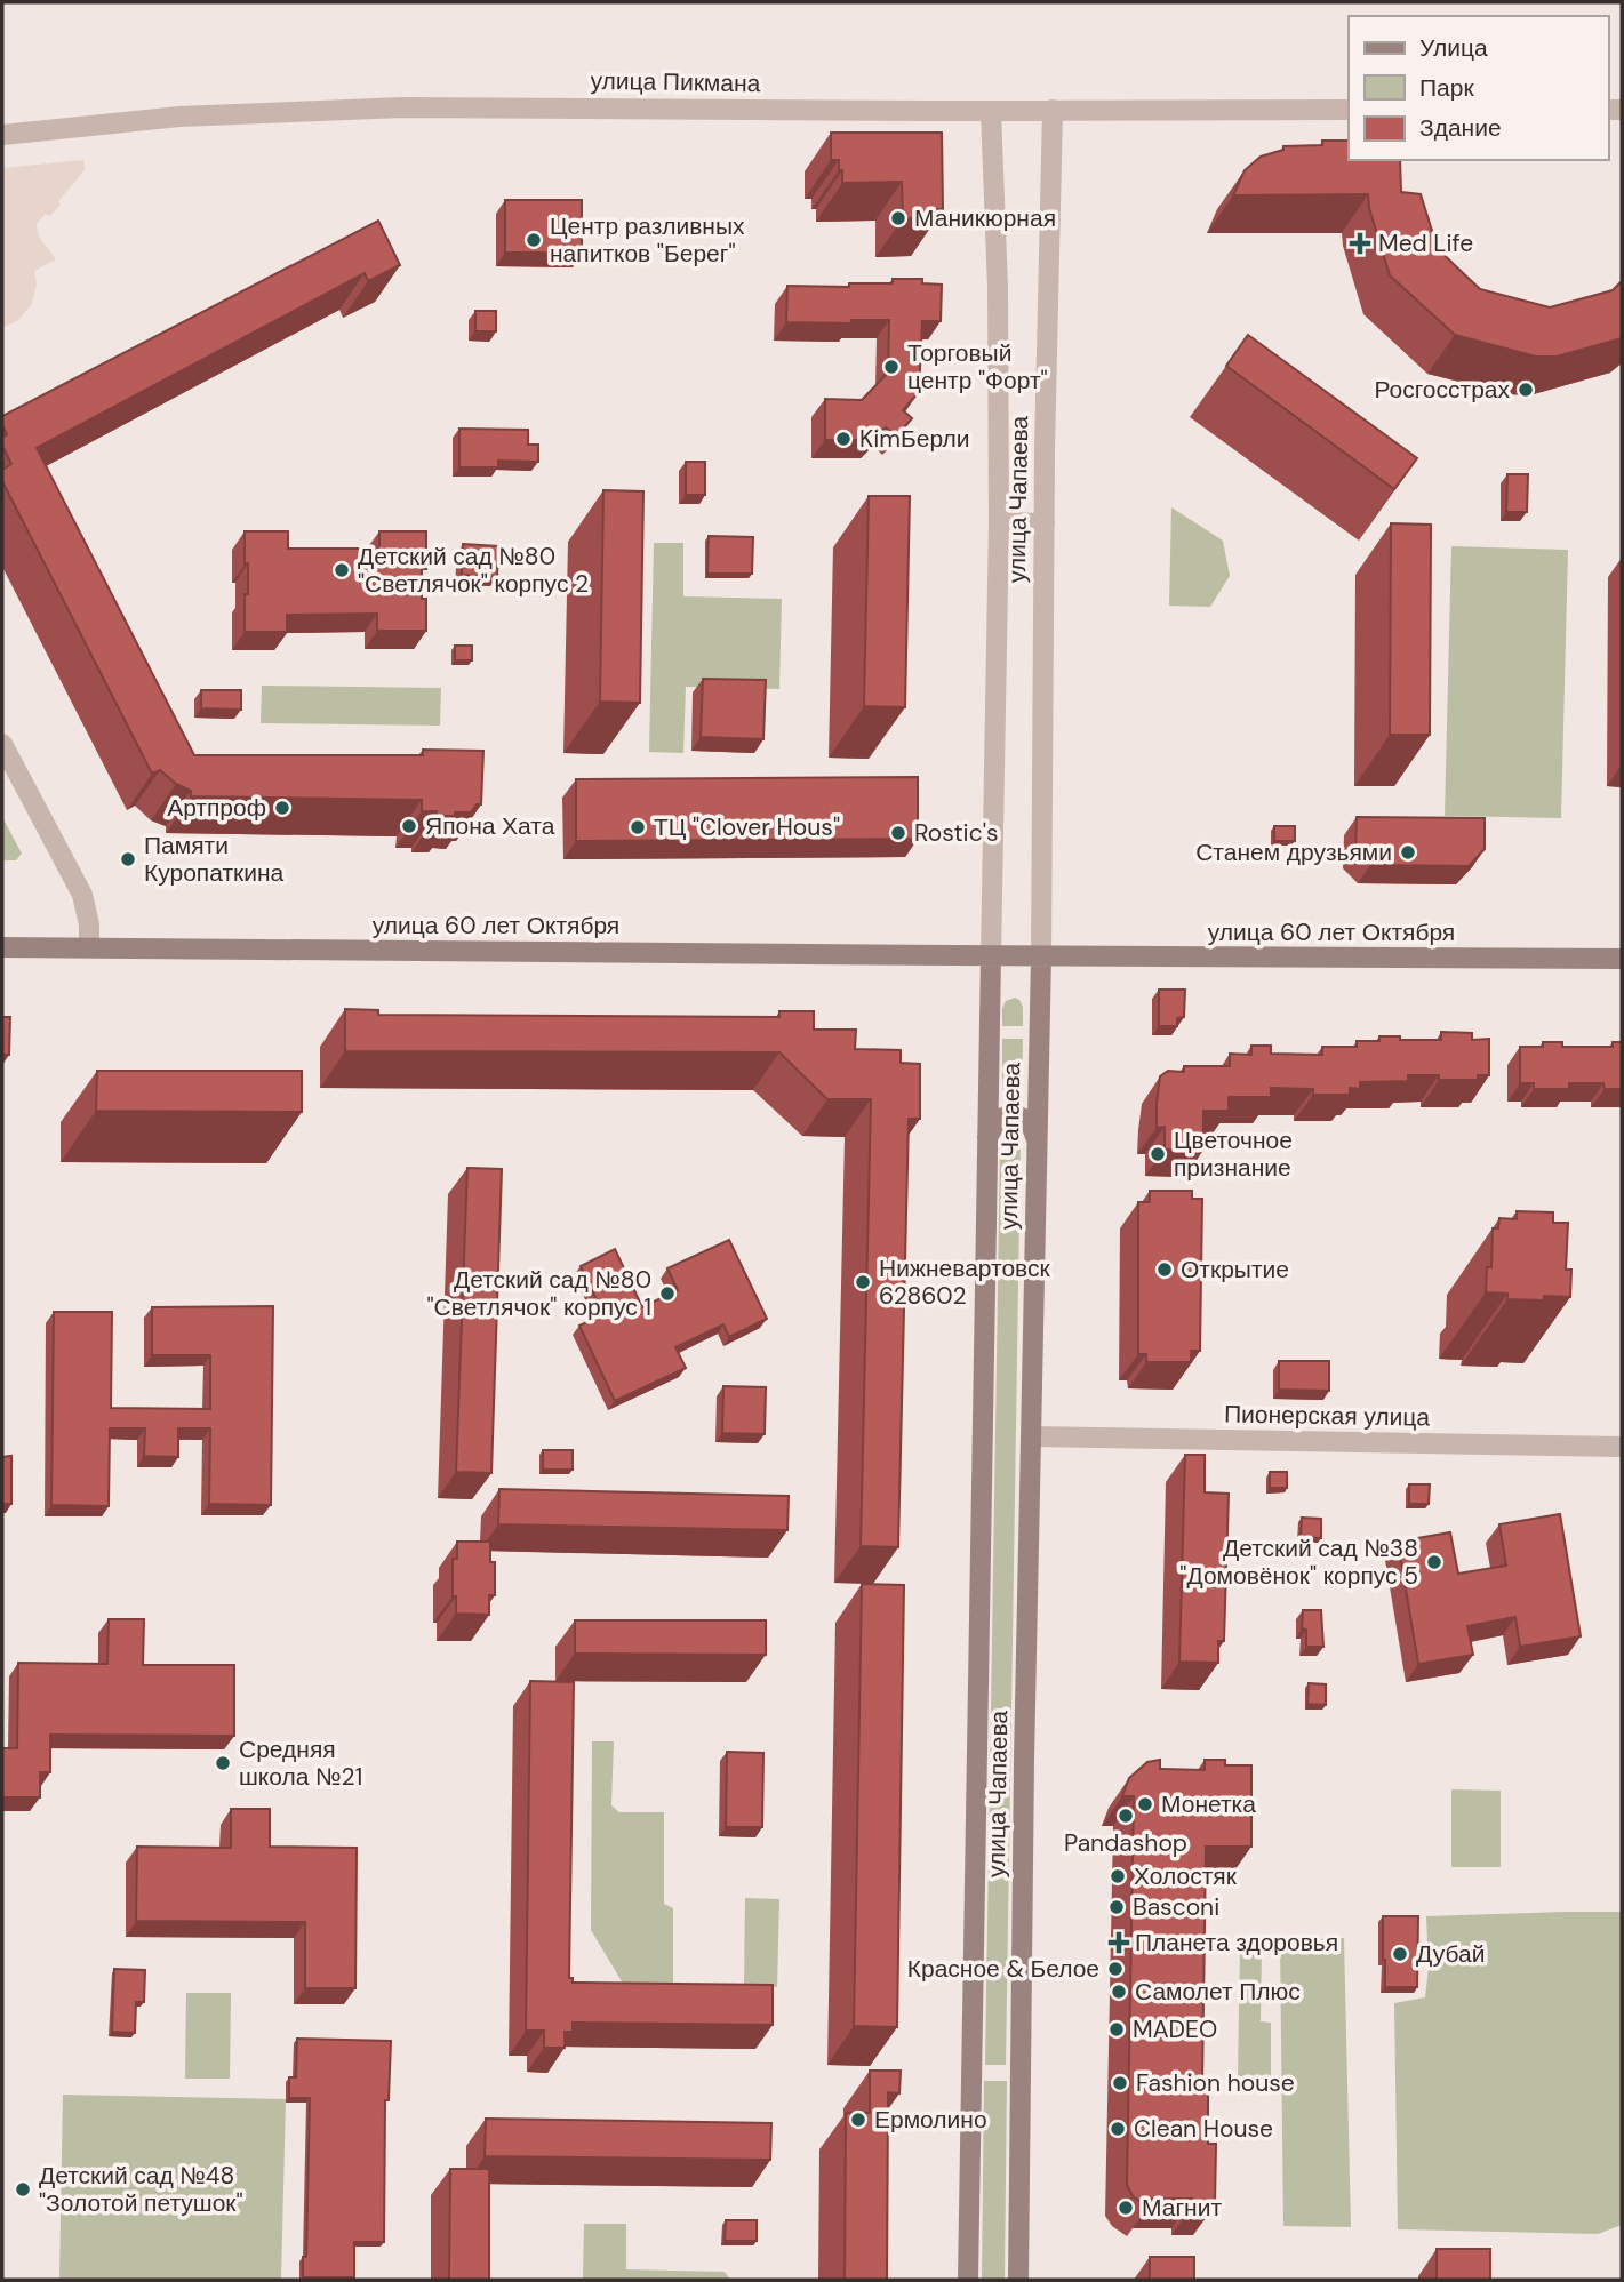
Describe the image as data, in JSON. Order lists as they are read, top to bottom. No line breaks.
{"streets":{"main road":["улица Чапаева","улица 60 лет Октября"],"street":["улица Пикмана","Пионерская улица"]},"crossings":[["улица Пикмана","улица Чапаева"],["улица Чапаева","улица 60 лет Октября"],["улица Чапаева","Пионерская улица"]],"places":{"other":["Маникюрная","Центр разливных напитков \"Берег\"","Торговый центр \"Форт\"","Росгосстрах","KimБерли","Детский сад №80 \"Светлячок\" корпус 2","Артпроф","Япона Хата","ТЦ \"Clover Hous\"","Rostic's","Станем друзьями","Памяти Куропаткина","Цветочное признание","Открытие","Нижневартовск 628602","Детский сад №80 \"Светлячок\" корпус 1","Детский сад №38 \"Домовёнок\" корпус 5","Средняя школа №21","Монетка","Pandashop","Холостяк","Basconi","Дубай","Красное & Белое","Самолет Плюс","MADEO","Fashion house","Ермолино","Clean House","Детский сад №48 \"Золотой петушок\"","Магнит"],"health":["Med Life","Планета здоровья"]},"legend":["Улица","Парк","Здание"]}
